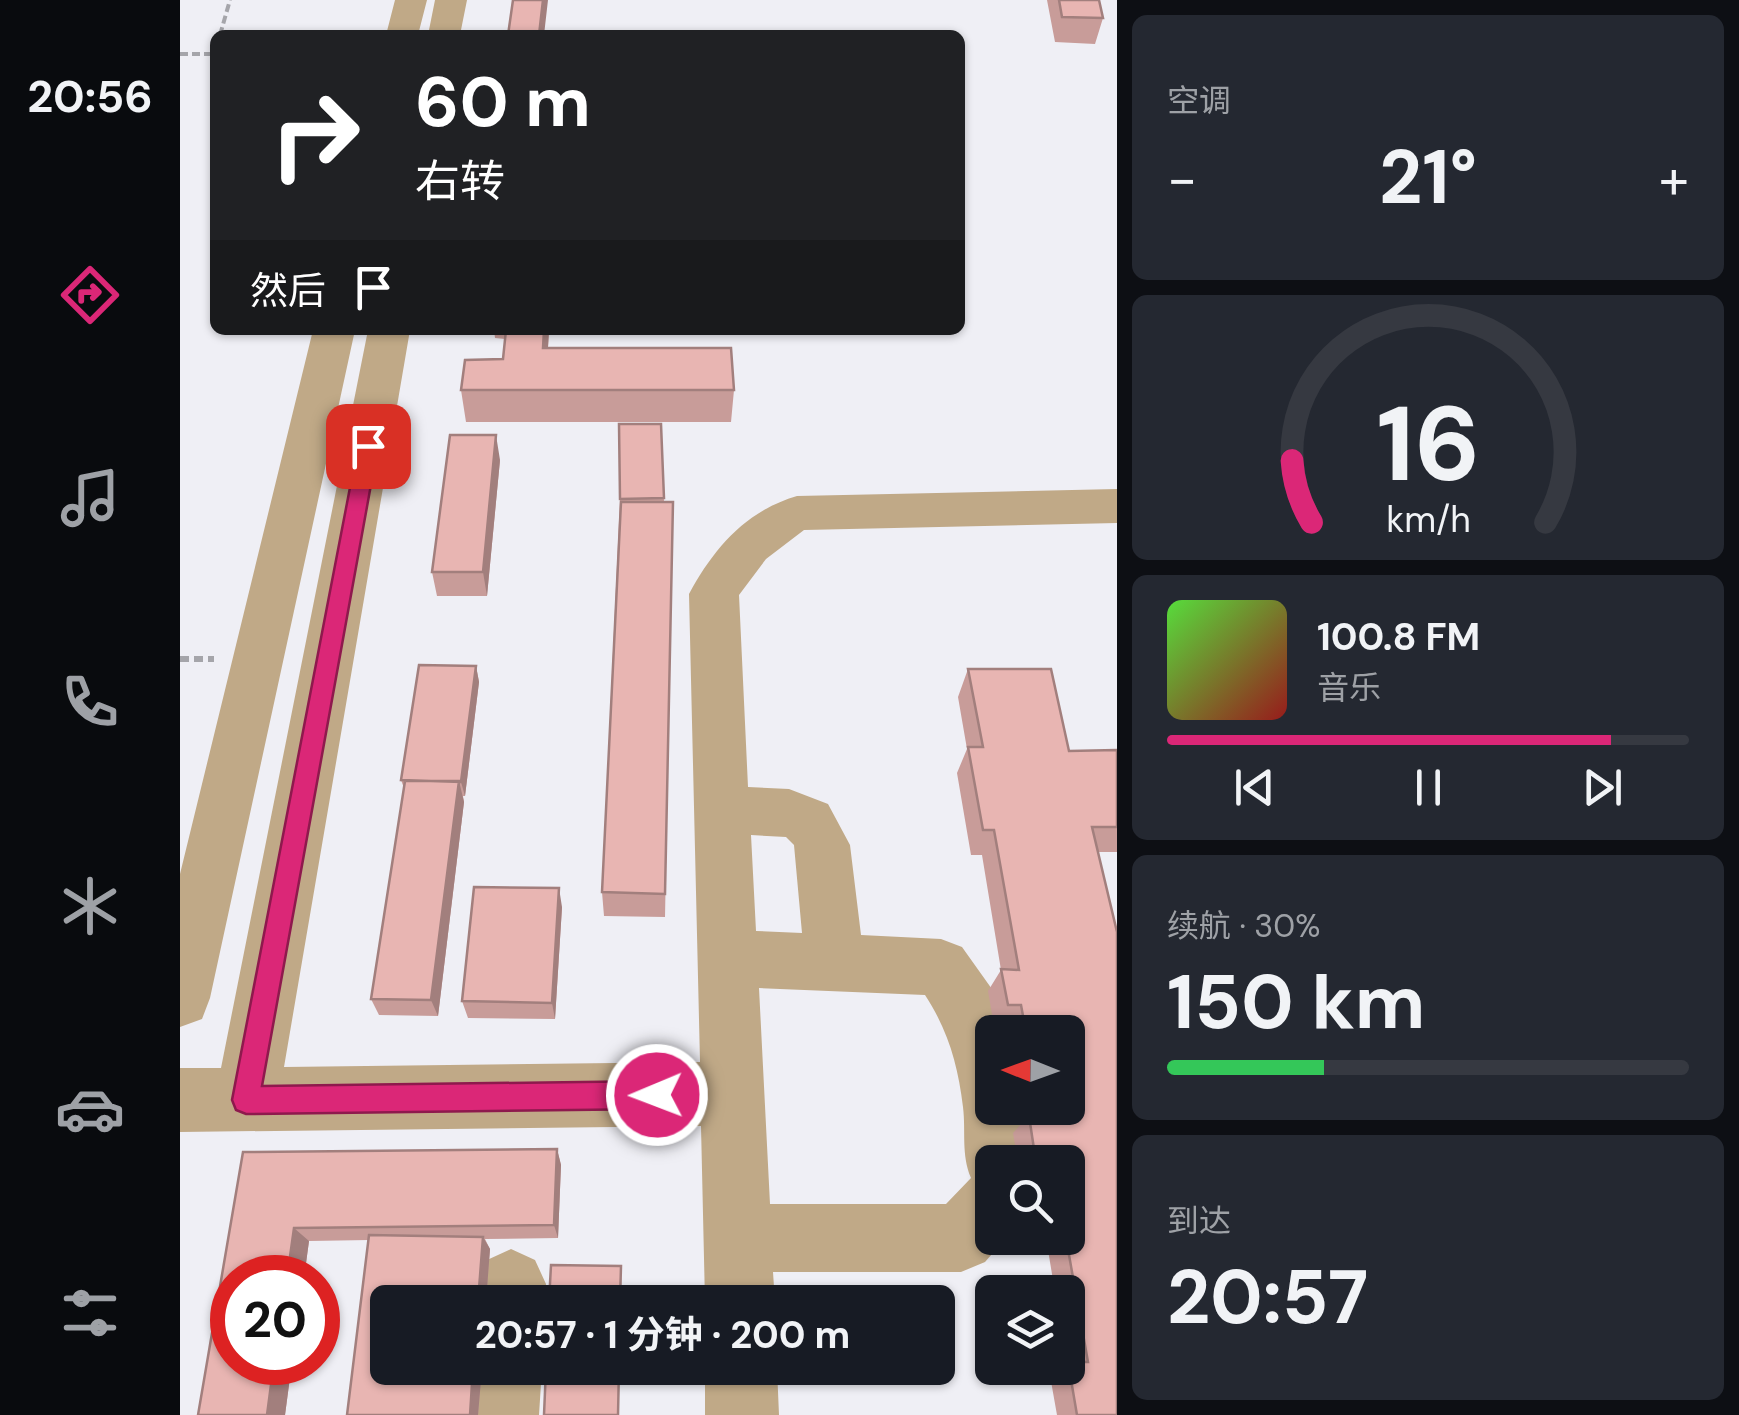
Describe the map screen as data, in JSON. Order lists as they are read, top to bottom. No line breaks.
{"north":"left","page":{"tabs":"20:56","tile":["空调",["续航 · 30%","150 km"],["到达","20:57"]],"turn":["60 m","右转"],"heat":["−","21°","+"],"then":"然后","song":["100.8 FM","音乐"],"limit":"20","trip":"20:57 · 1 分钟 · 200 m","gauge":["16","km/h"]}}
